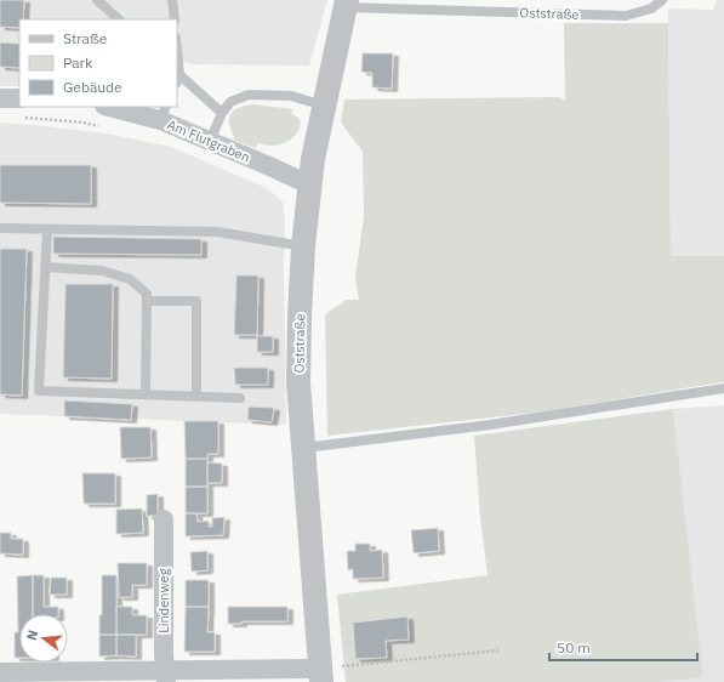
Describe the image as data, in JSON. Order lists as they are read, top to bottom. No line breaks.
{"streets":{"street":["Oststraße","Am Flutgraben","Lindenweg"]},"crossings":[["Oststraße","Am Flutgraben"]],"legend":["Straße","Park","Gebäude"],"scale_bar":"50 m","north":"left"}
